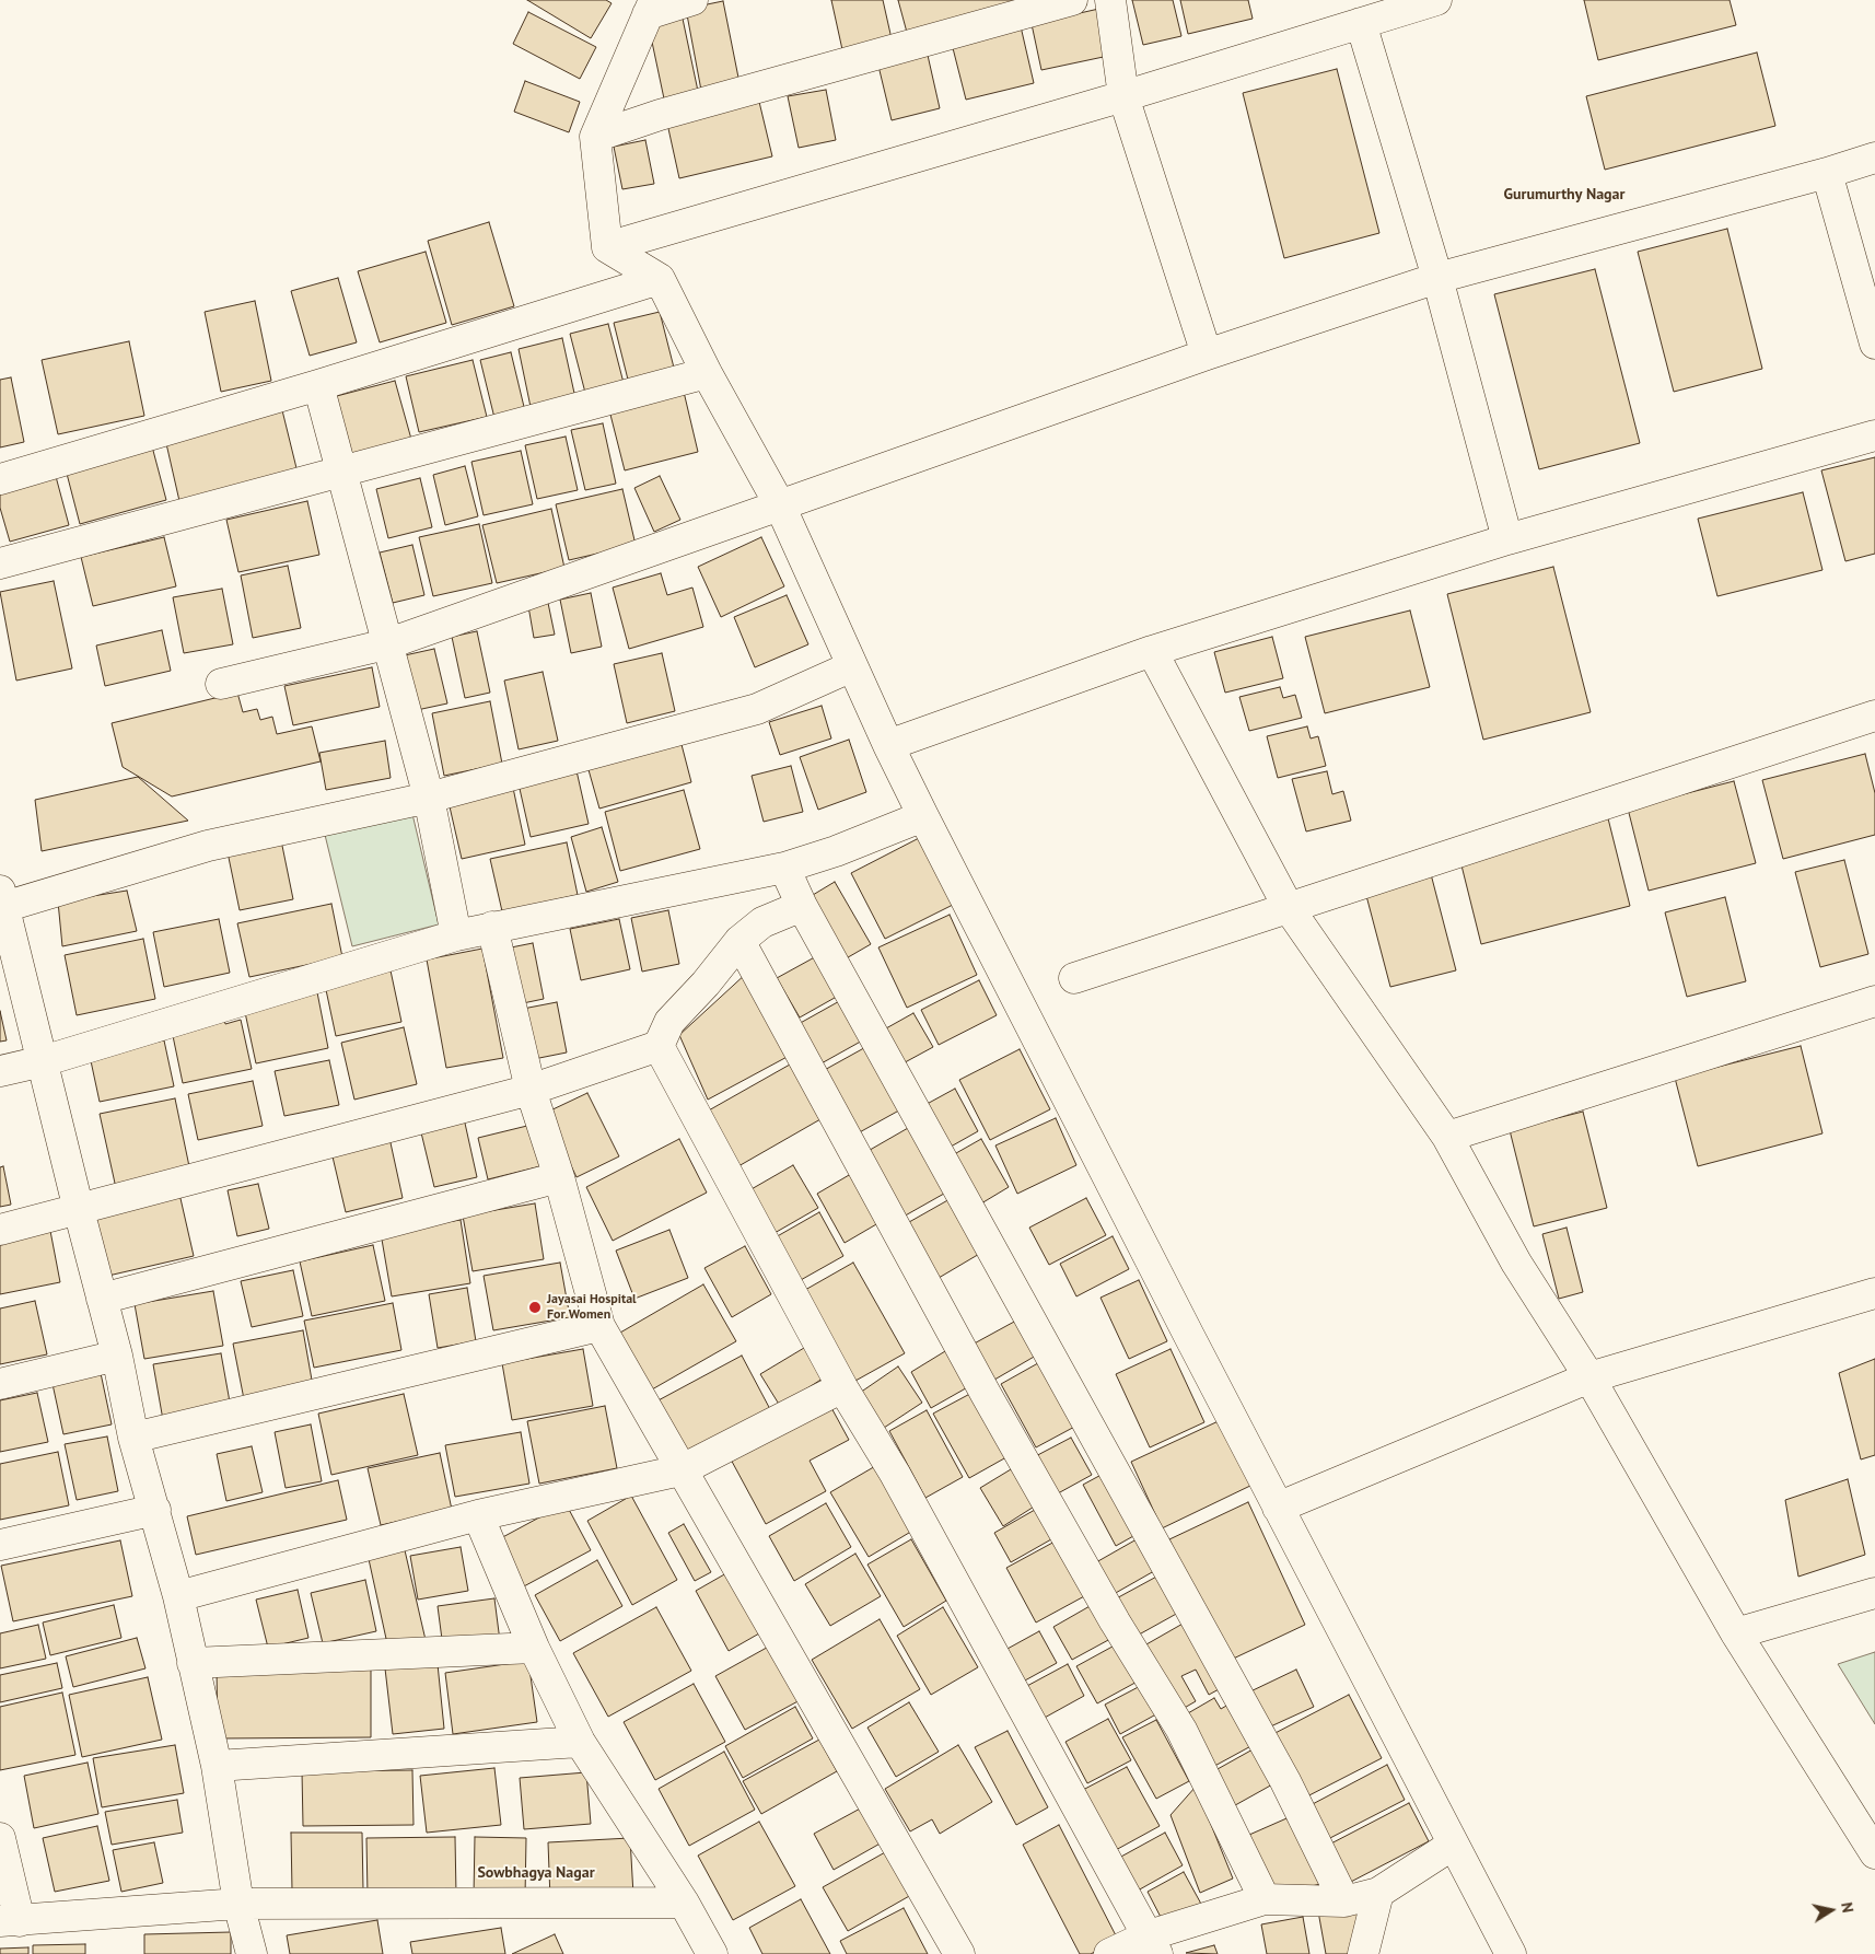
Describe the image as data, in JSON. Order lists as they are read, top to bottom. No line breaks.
{"districts":["Gurumurthy Nagar","Sowbhagya Nagar"],"places":["Jayasai Hospital For Women"],"north":"right"}
